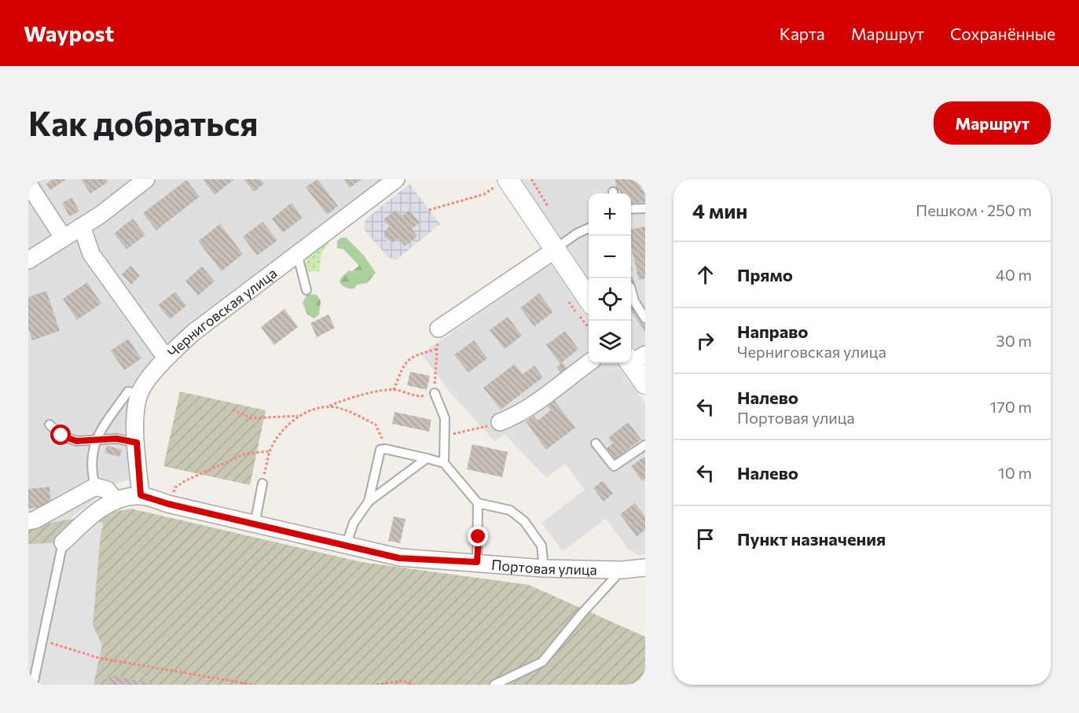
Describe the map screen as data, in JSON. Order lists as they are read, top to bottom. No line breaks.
{"streets":{"street":["Черниговская улица","Портовая улица"]},"crossings":[["Черниговская улица","Портовая улица"]],"page":{"header":"Waypost","nav":["Карта","Маршрут","Сохранённые"],"buttons":"Маршрут","title":"Как добраться","heading":["4 мин","Пешком · 250 m"],"map_buttons":["+","−"],"list":[["Прямо","40 m"],["Направо","Черниговская улица","30 m"],["Налево","Портовая улица","170 m"],["Налево","10 m"],"Пункт назначения"]}}
